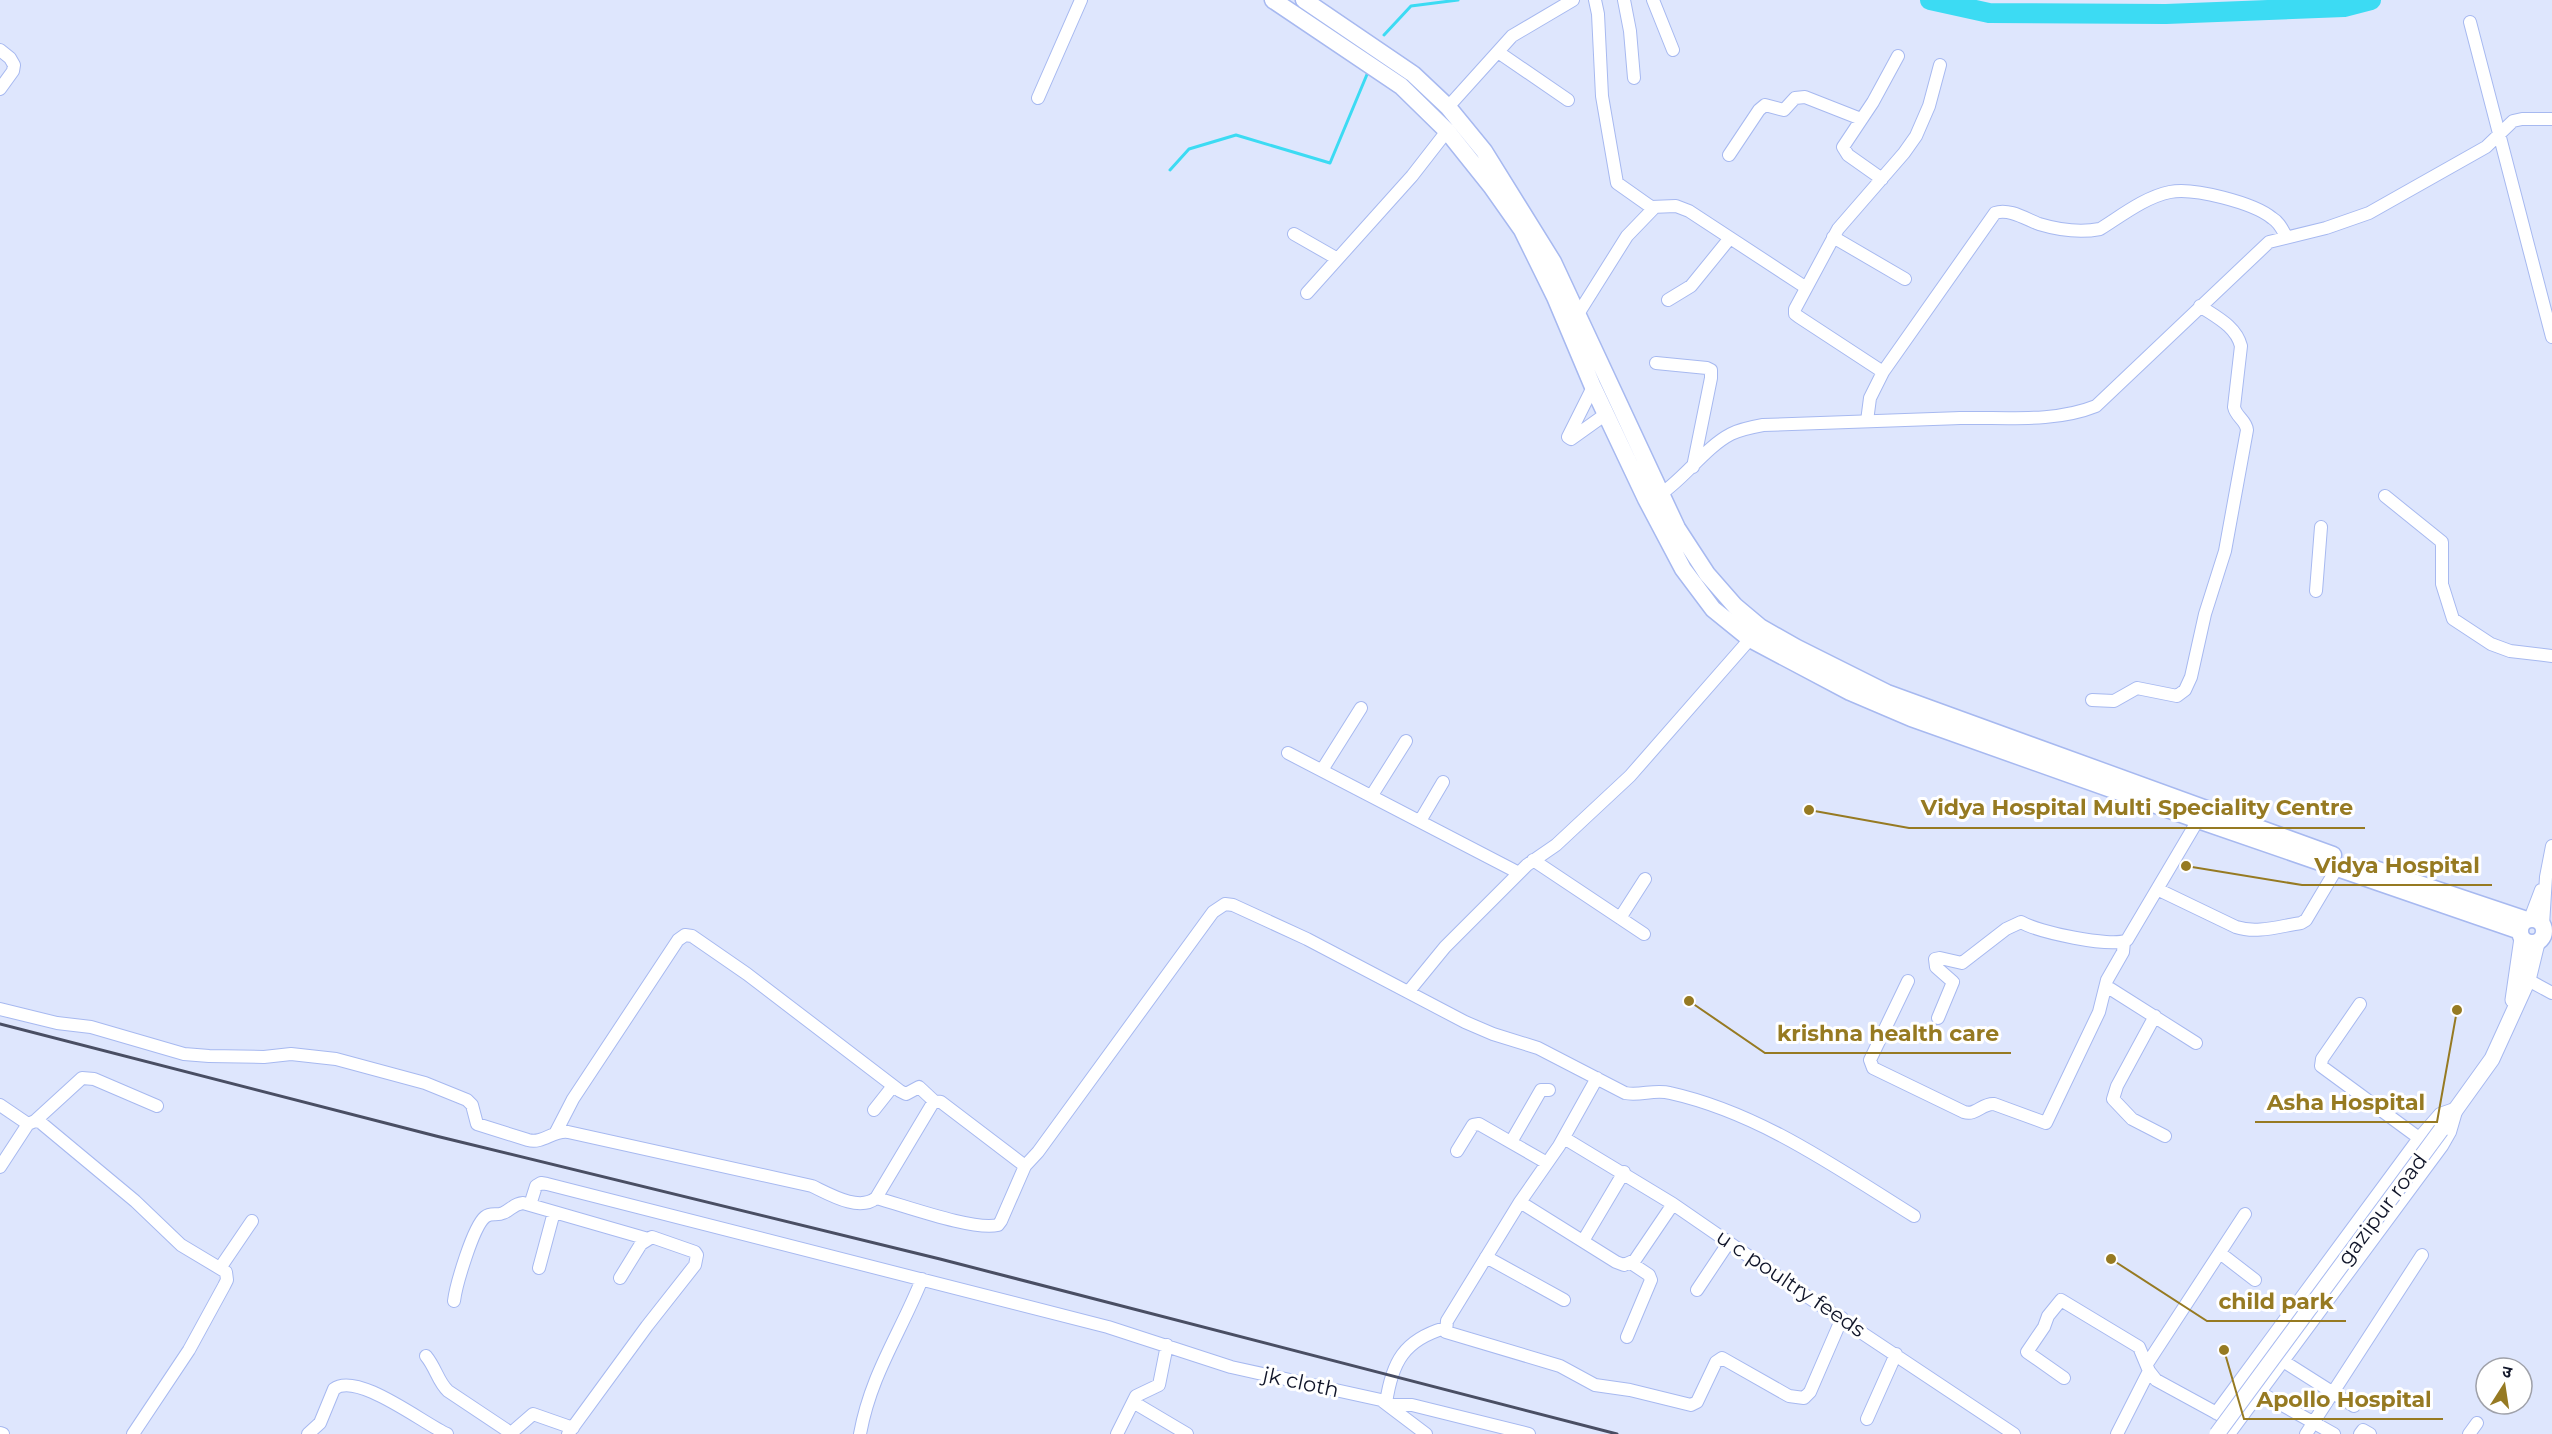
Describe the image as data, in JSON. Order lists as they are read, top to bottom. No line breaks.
{"streets":{"main road":["gazipur road"],"street":["u c poultry feeds","jk cloth"]},"places":["Vidya Hospital Multi Speciality Centre","Vidya Hospital","krishna health care","Asha Hospital","child park","Apollo Hospital"],"north":"top"}
